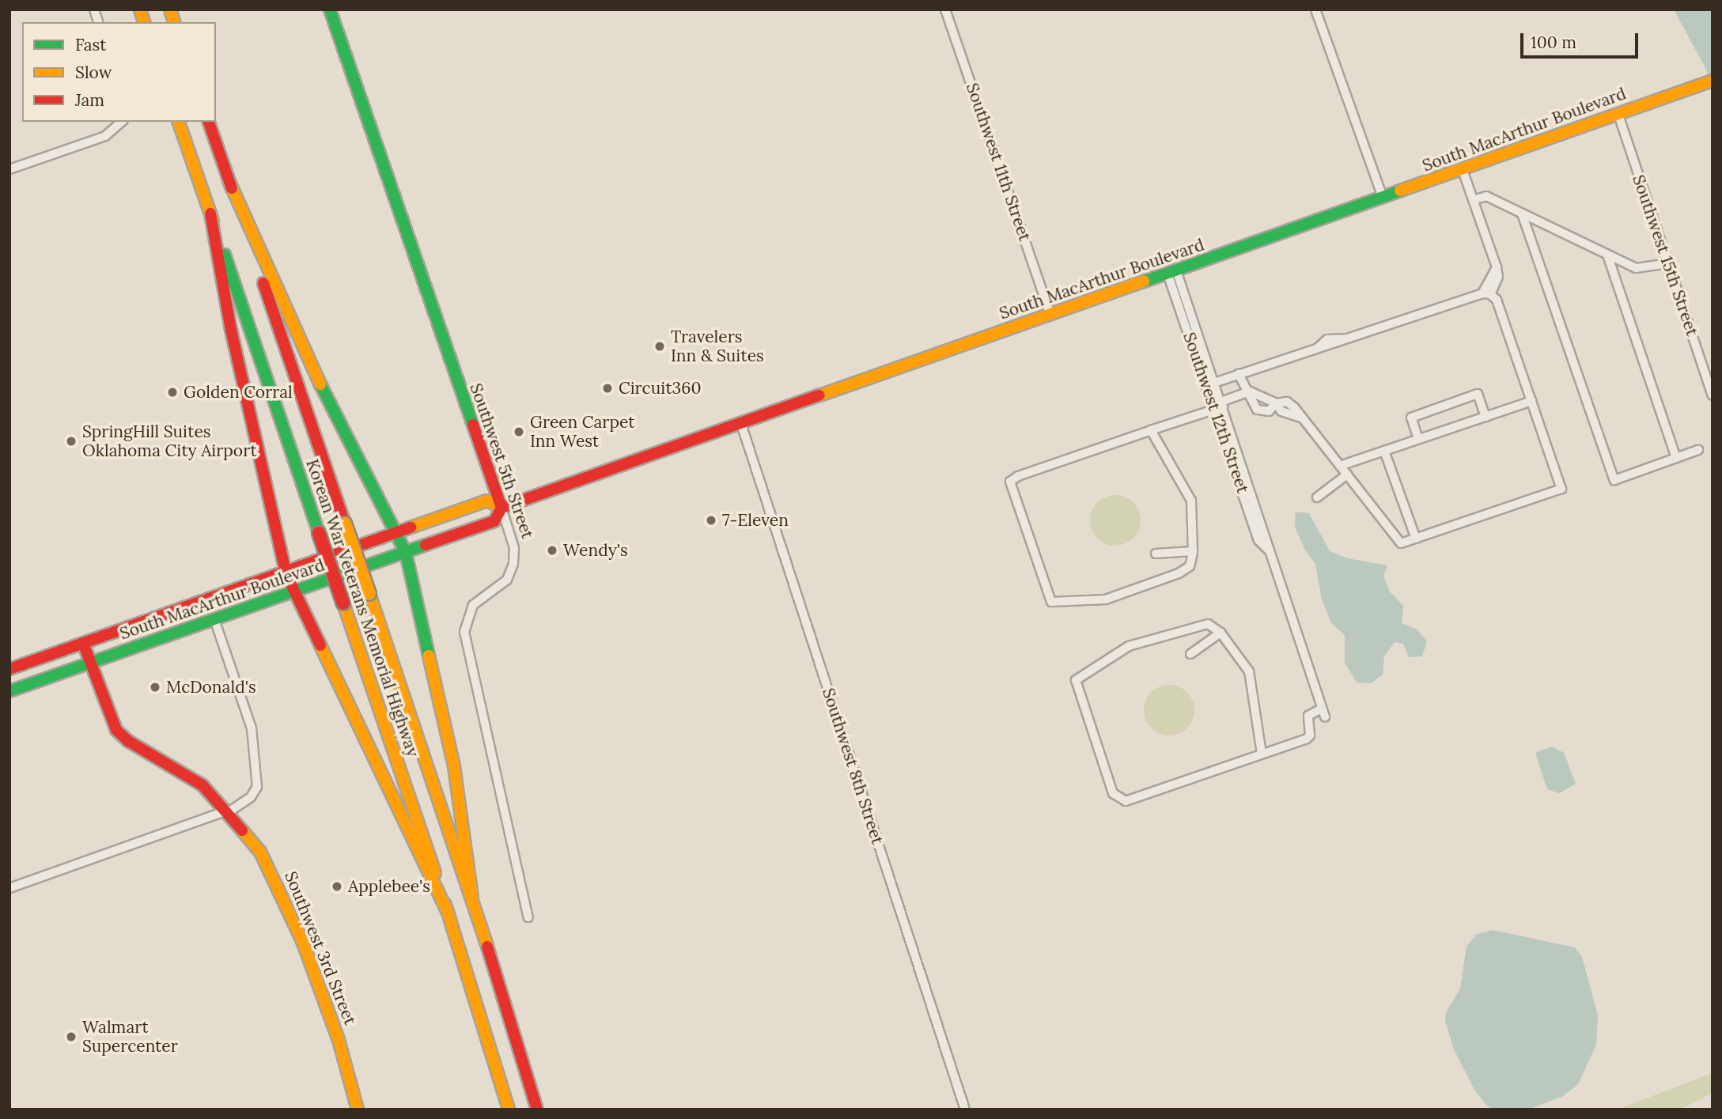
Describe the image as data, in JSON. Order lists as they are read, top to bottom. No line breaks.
{"streets":{"main road":["South MacArthur Boulevard","Southwest 5th Street","Korean War Veterans Memorial Highway","Southwest 3rd Street"],"street":["Southwest 11th Street","Southwest 15th Street","Southwest 12th Street","Southwest 8th Street"]},"crossings":[["South MacArthur Boulevard","Southwest 11th Street"],["South MacArthur Boulevard","Southwest 15th Street"],["South MacArthur Boulevard","Southwest 12th Street"],["South MacArthur Boulevard","Southwest 5th Street"],["South MacArthur Boulevard","Southwest 8th Street"],["South MacArthur Boulevard","Southwest 3rd Street"]],"places":["Travelers Inn & Suites","Circuit360","Golden Corral","Green Carpet Inn West","SpringHill Suites Oklahoma City Airport","7-Eleven","Wendy's","McDonald's","Applebee's","Walmart Supercenter"],"legend":["Fast","Slow","Jam"],"scale_bar":"100 m"}
